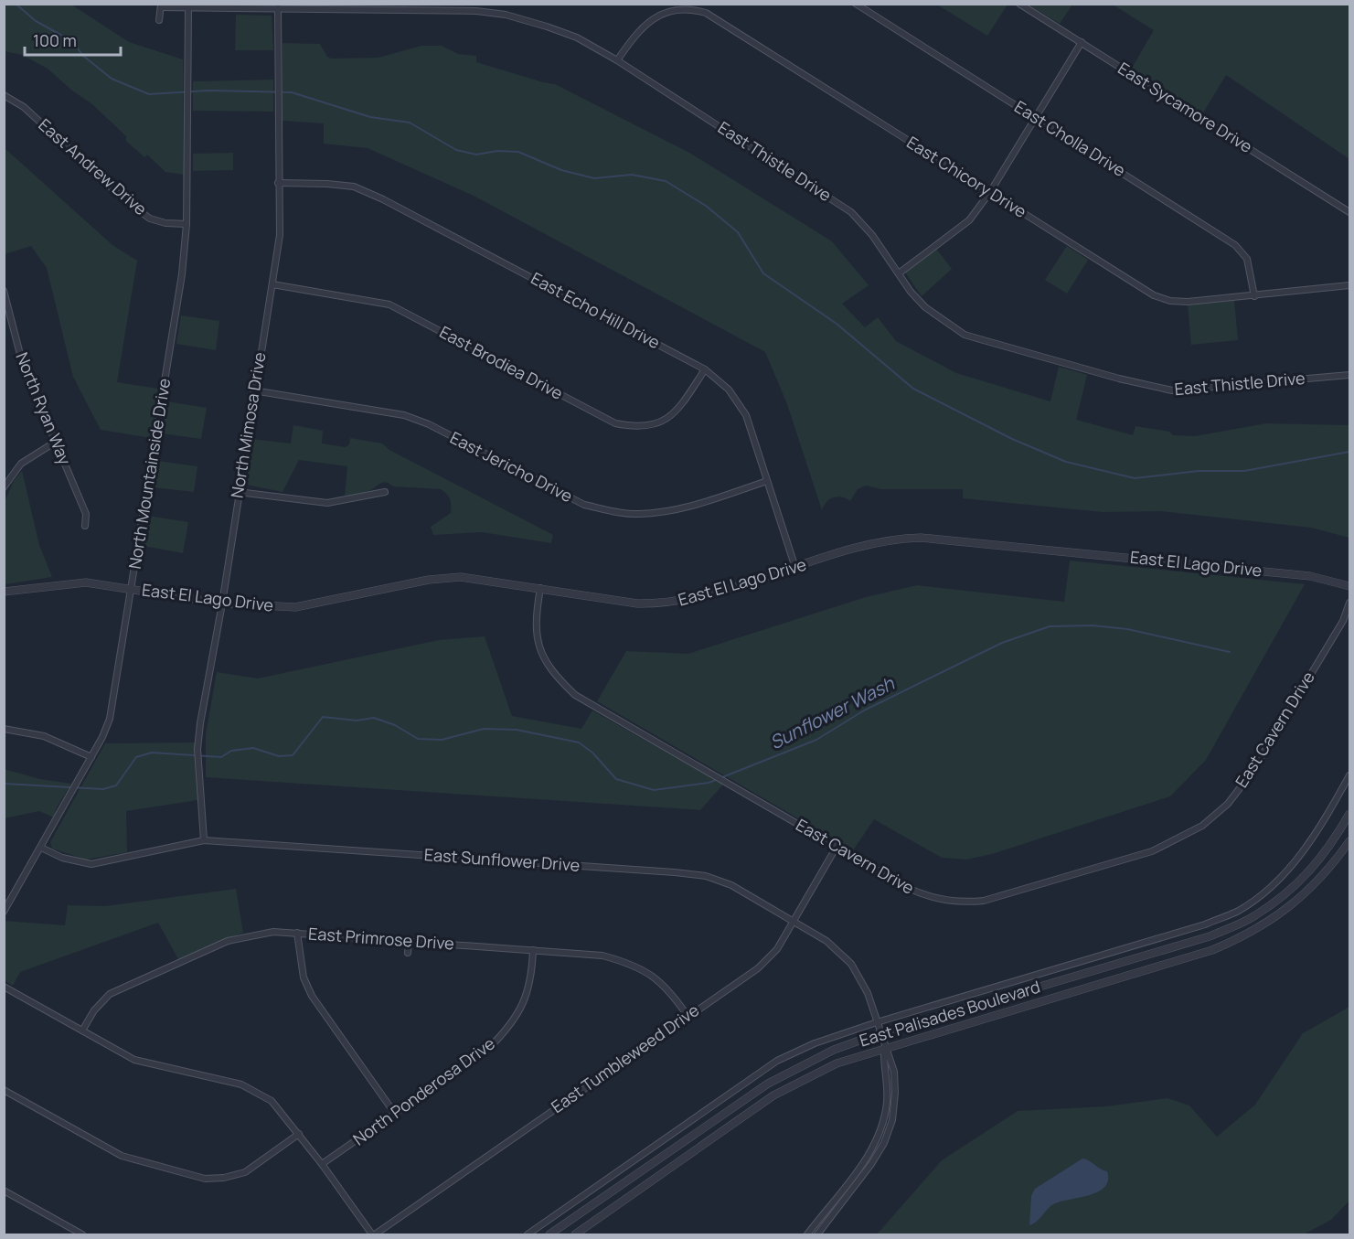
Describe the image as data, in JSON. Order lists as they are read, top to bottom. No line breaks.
{"streets":{"street":["East Sycamore Drive","East Cholla Drive","East Thistle Drive","East Andrew Drive","East Chicory Drive","East Echo Hill Drive","East Brodiea Drive","North Ryan Way","North Mimosa Drive","East Jericho Drive","North Mountainside Drive","East El Lago Drive","East Cavern Drive","East Sunflower Drive","East Primrose Drive","East Palisades Boulevard","East Tumbleweed Drive","North Ponderosa Drive"]},"crossings":[["East Cholla Drive","East Chicory Drive"],["East Thistle Drive","East Chicory Drive"],["East Thistle Drive","North Mimosa Drive"],["East Thistle Drive","North Mountainside Drive"],["East Andrew Drive","North Mountainside Drive"],["East Echo Hill Drive","East Brodiea Drive"],["East Echo Hill Drive","North Mimosa Drive"],["East Echo Hill Drive","East Jericho Drive"],["East Echo Hill Drive","East El Lago Drive"],["East Brodiea Drive","North Mimosa Drive"],["North Mimosa Drive","East Jericho Drive"],["North Mimosa Drive","East El Lago Drive"],["North Mimosa Drive","East Sunflower Drive"],["North Mountainside Drive","East El Lago Drive"],["North Mountainside Drive","East Sunflower Drive"],["East El Lago Drive","East Cavern Drive"],["East Cavern Drive","East Tumbleweed Drive"],["East Sunflower Drive","East Palisades Boulevard"],["East Sunflower Drive","East Tumbleweed Drive"],["East Primrose Drive","East Tumbleweed Drive"],["East Primrose Drive","North Ponderosa Drive"]],"water":["Sunflower Wash"],"scale_bar":"100 m"}
